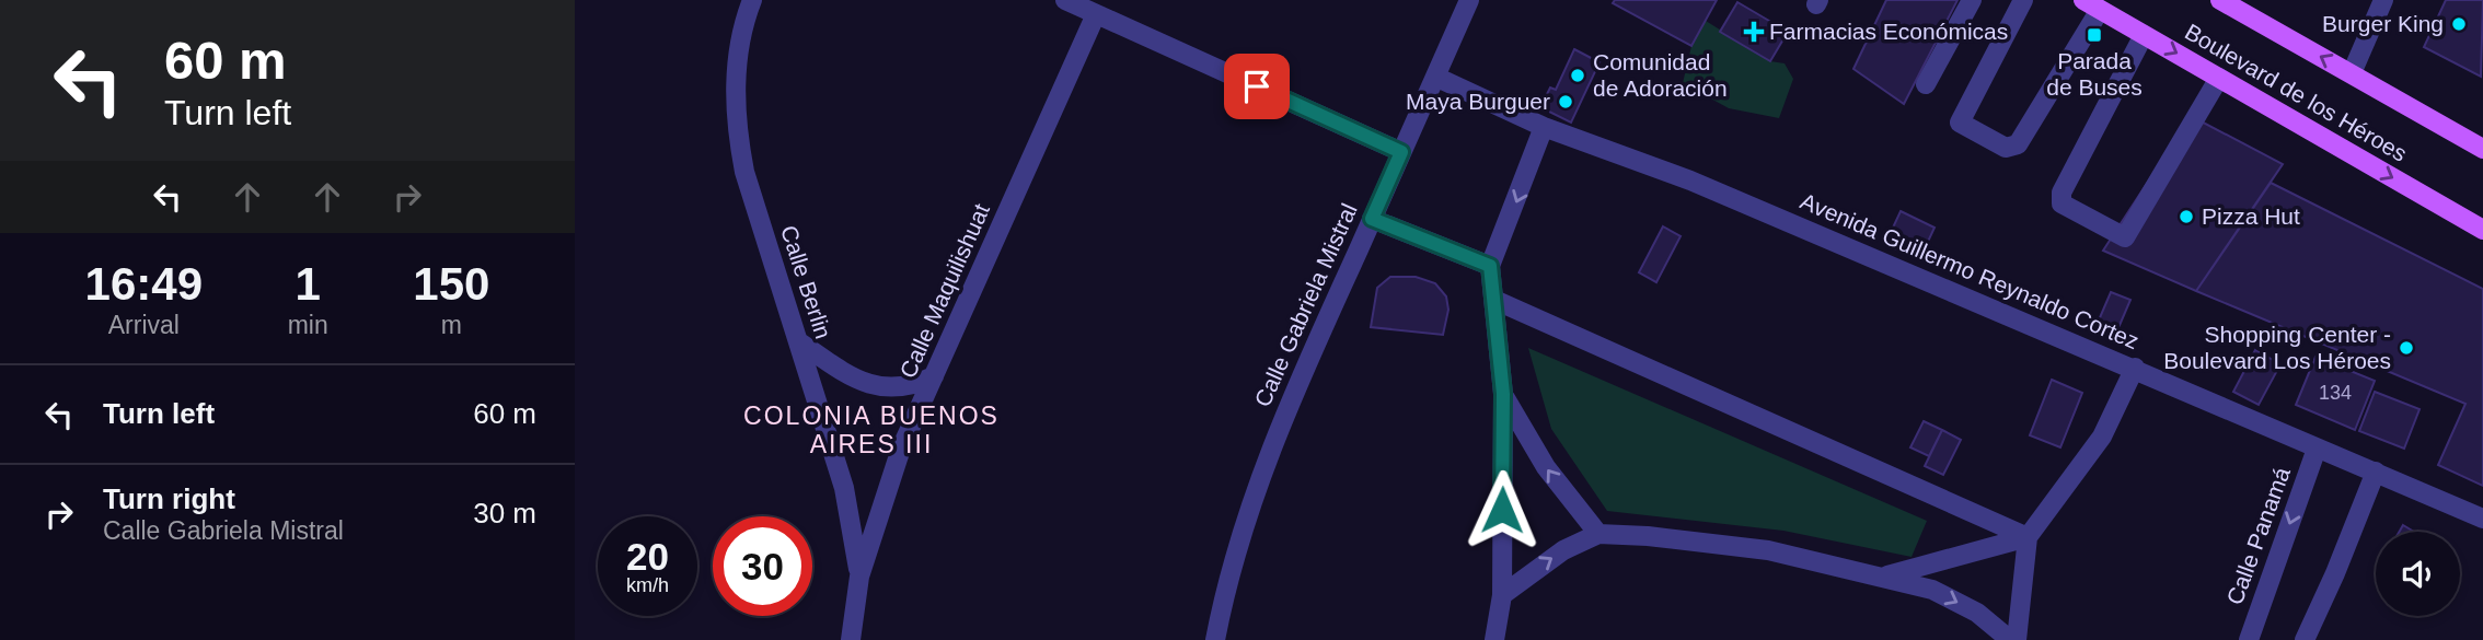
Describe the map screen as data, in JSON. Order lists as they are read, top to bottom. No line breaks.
{"streets":{"main road":["Boulevard de los Héroes"],"street":["Avenida Guillermo Reynaldo Cortez","Calle Berlin","Calle Maquilishuat","Calle Gabriela Mistral","Calle Panamá"]},"crossings":[["Avenida Guillermo Reynaldo Cortez","Calle Gabriela Mistral"],["Avenida Guillermo Reynaldo Cortez","Calle Panamá"],["Calle Berlin","Calle Maquilishuat"]],"districts":["COLONIA BUENOS AIRES III"],"places":{"other":["Burger King","Comunidad de Adoración","Maya Burguer","Pizza Hut","Shopping Center - Boulevard Los Héroes"],"health":["Farmacias Económicas"],"transit":["Parada de Buses"]},"house_numbers":["134"],"page":{"turn":["60 m","Turn left"],"eta":["16:49","Arrival","1","min","150","m"],"list":[{"name":"Turn left","value":"60 m"},{"name":"Turn right","note":"Calle Gabriela Mistral","value":"30 m"}],"speed":"20 km/h","limit":"30"}}
